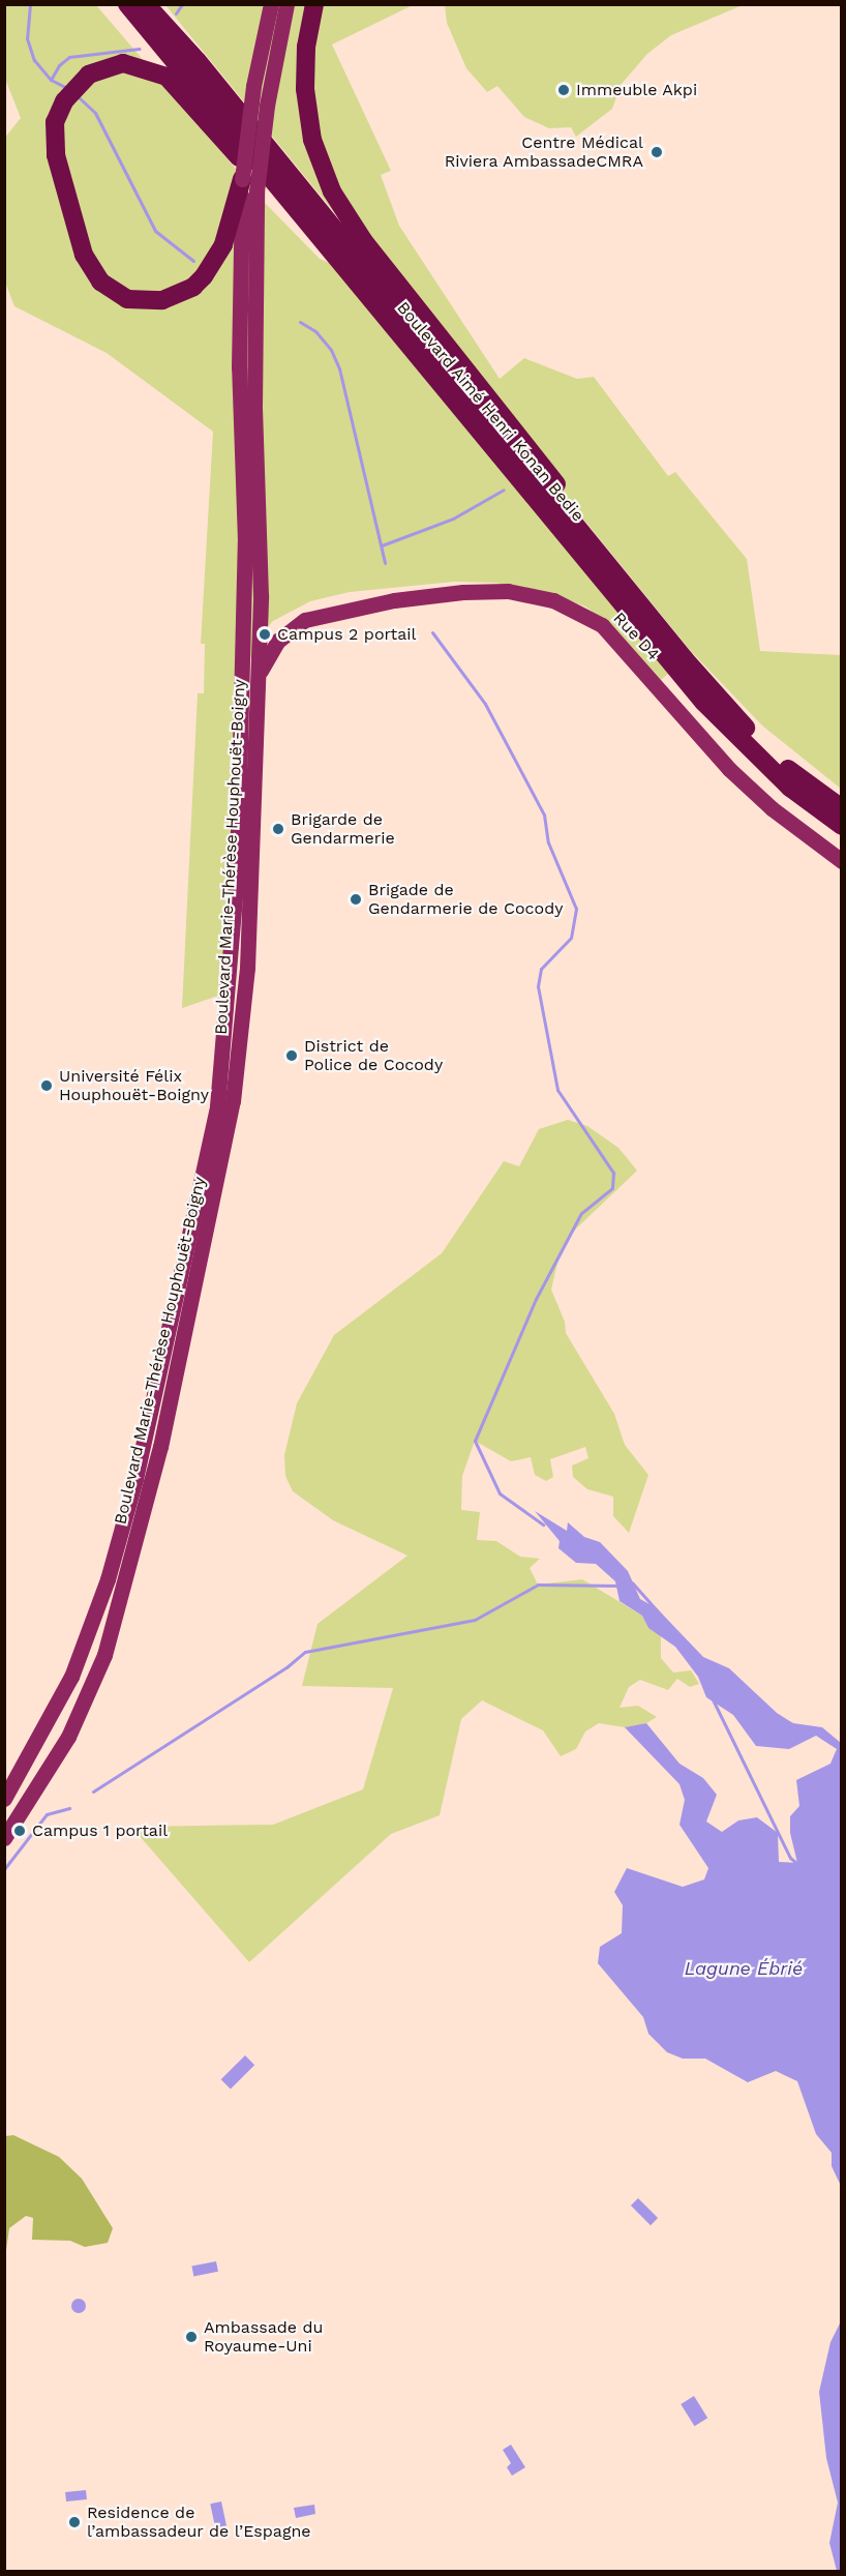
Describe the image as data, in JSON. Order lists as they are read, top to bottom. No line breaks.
{"streets":{"highway":["Boulevard Aimé Henri Konan Bedie"],"main road":["Rue D4","Boulevard Marie-Thérèse Houphouët-Boigny"]},"crossings":[["Rue D4","Boulevard Marie-Thérèse Houphouët-Boigny"]],"water":["Lagune Ébrié"],"places":["Immeuble Akpi","Centre Médical Riviera AmbassadeCMRA","Campus 2 portail","Brigarde de Gendarmerie","Brigade de Gendarmerie de Cocody","District de Police de Cocody","Université Félix Houphouët-Boigny","Campus 1 portail","Ambassade du Royaume-Uni","Residence de l’ambassadeur de l’Espagne"]}
